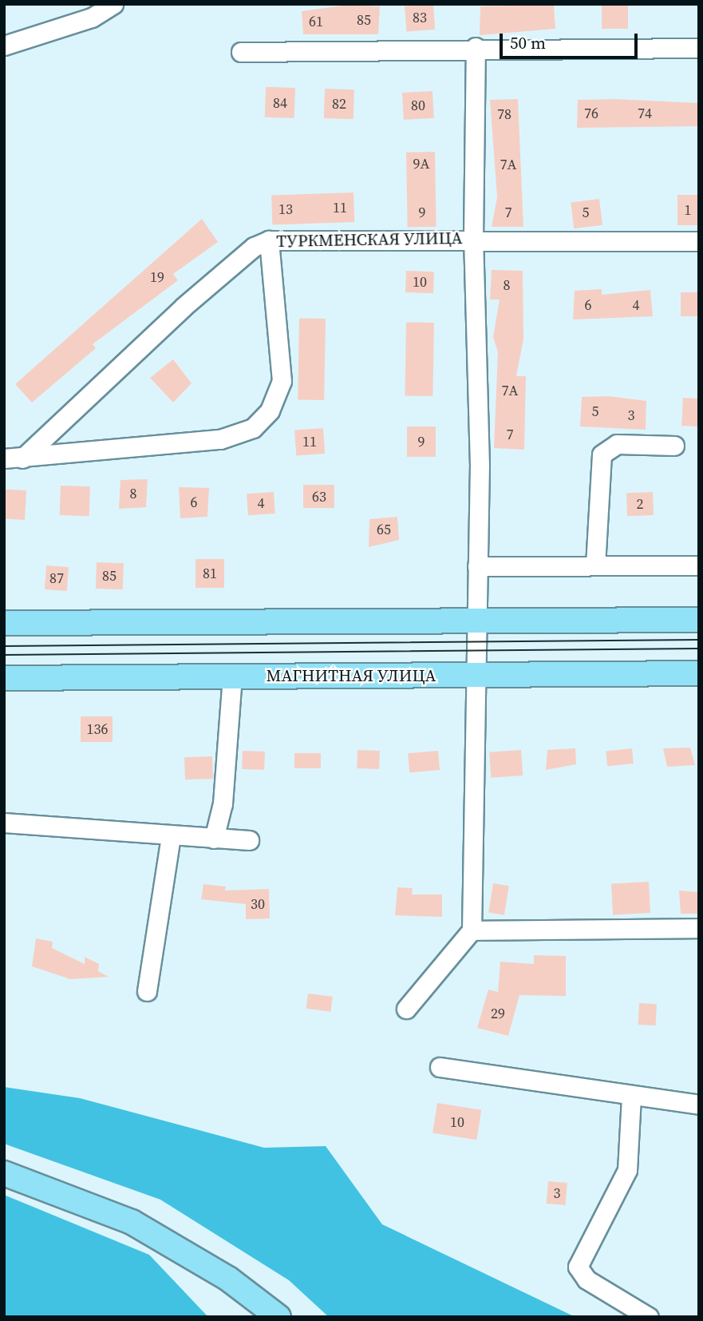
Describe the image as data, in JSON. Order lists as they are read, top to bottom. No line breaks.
{"streets":{"main road":["МАГНИТНАЯ УЛИЦА"],"street":["ТУРКМЕНСКАЯ УЛИЦА"]},"house_numbers":["83","85","61","84","82","80","76","74","78","9А","7А","11","13","1","9","7","5","19","10","8","6","4","7А","5","3","7","11","9","8","63","6","4","2","65","81","85","87","136","30","29","10","3"],"scale_bar":"50 m"}
